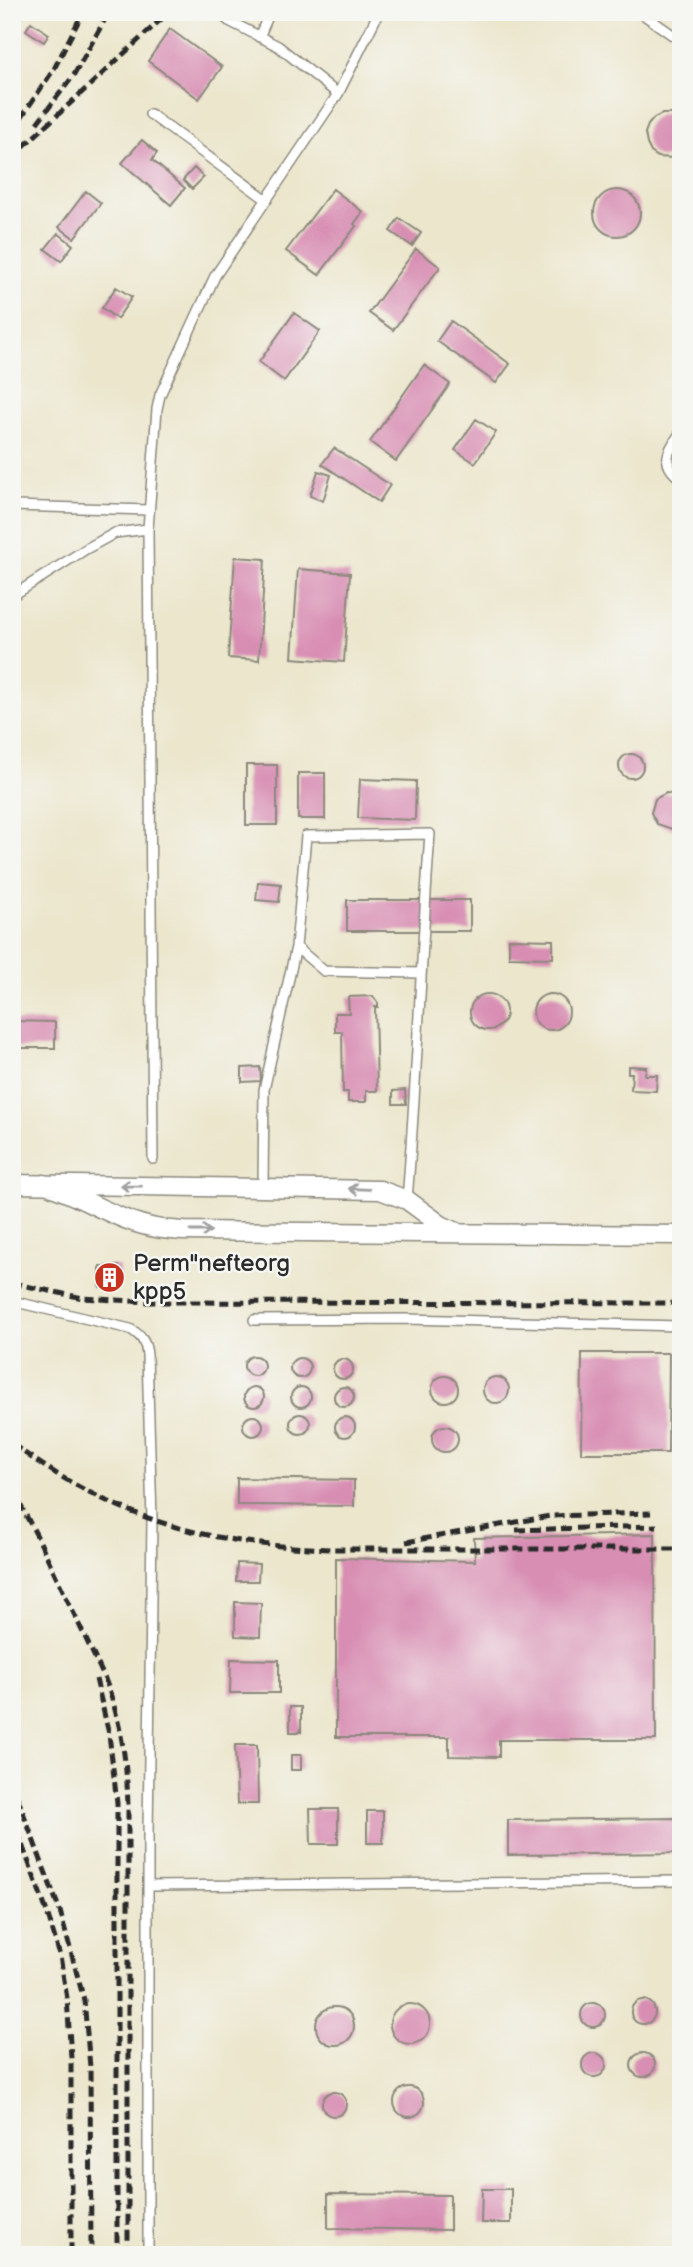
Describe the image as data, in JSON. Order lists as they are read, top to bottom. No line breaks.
{"places":{"building":["Perm\"nefteorg kpp5"]}}
